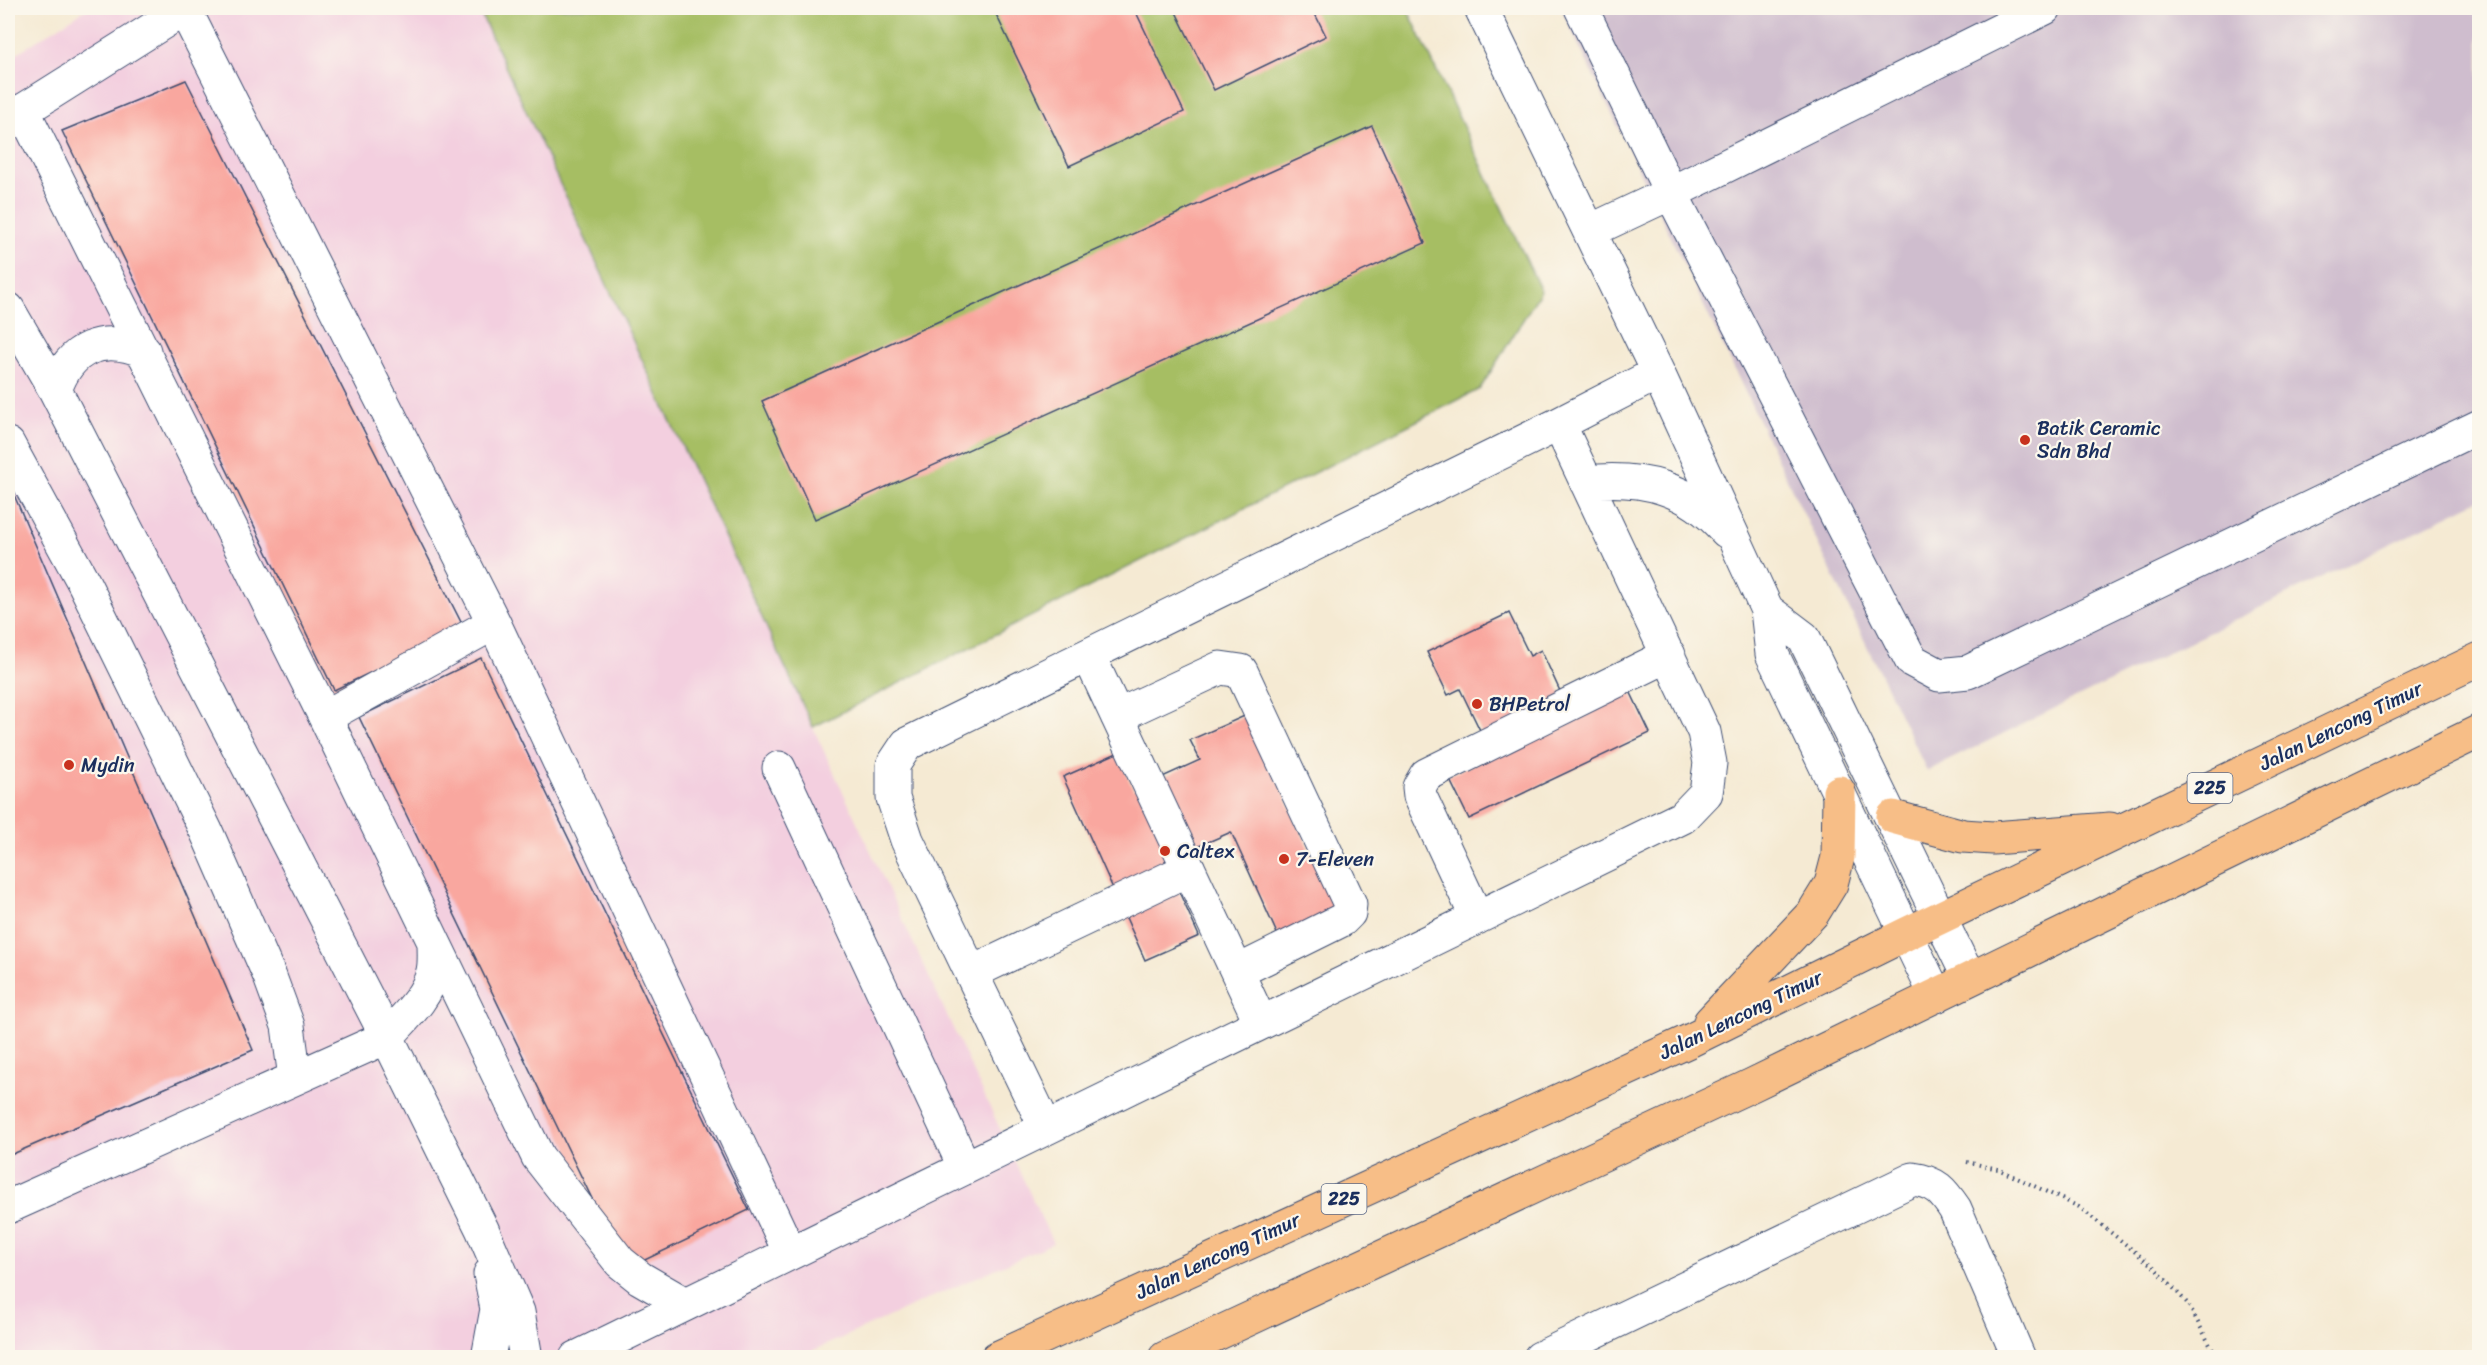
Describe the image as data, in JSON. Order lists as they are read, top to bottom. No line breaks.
{"streets":{"highway":["Jalan Lencong Timur","225"]},"places":["Batik Ceramic Sdn Bhd","BHPetrol","Mydin","Caltex","7-Eleven"]}
